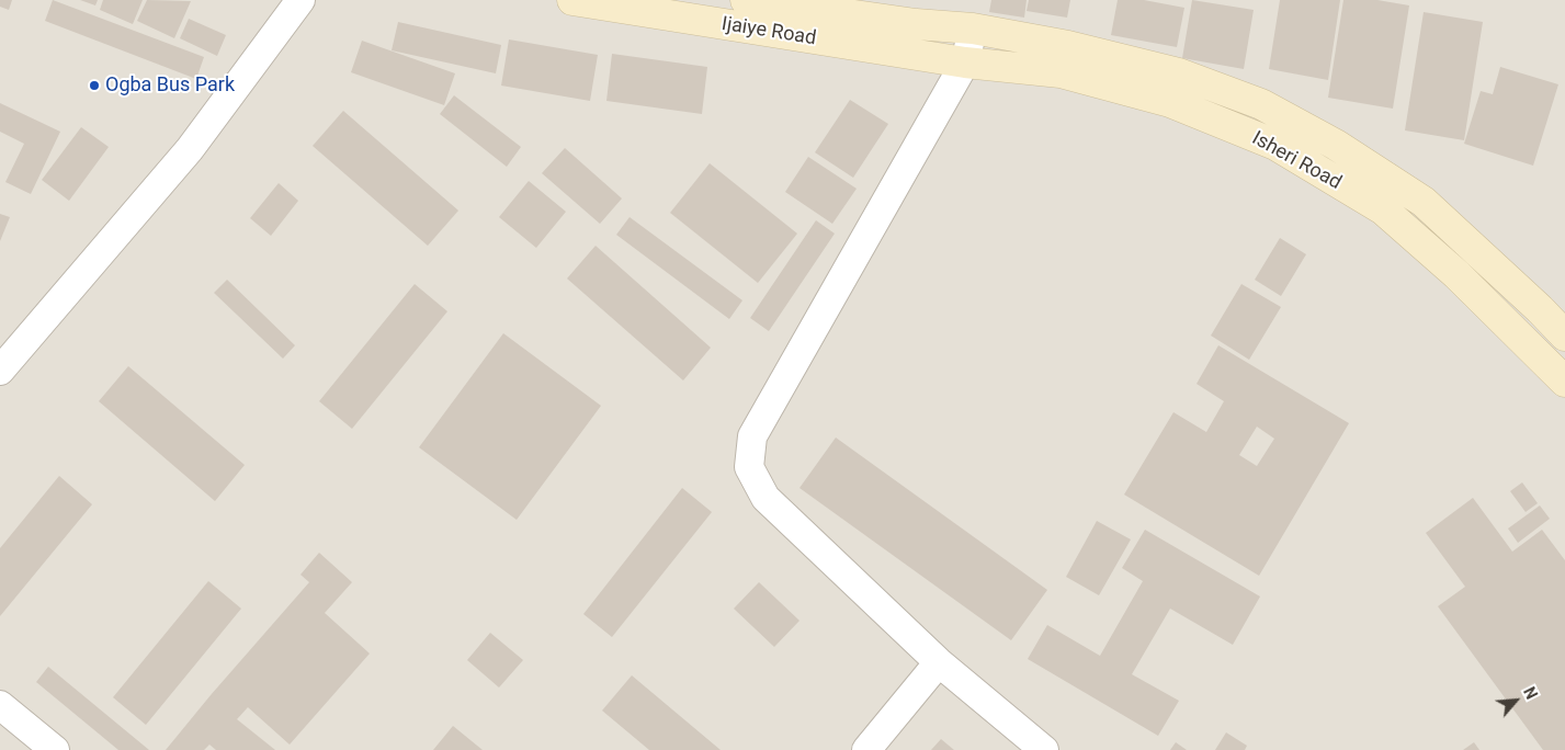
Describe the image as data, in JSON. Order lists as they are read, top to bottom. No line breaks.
{"streets":{"main road":["Ijaiye Road","Isheri Road"]},"crossings":[["Ijaiye Road","Isheri Road"]],"places":["Ogba Bus Park"],"north":"top right"}
